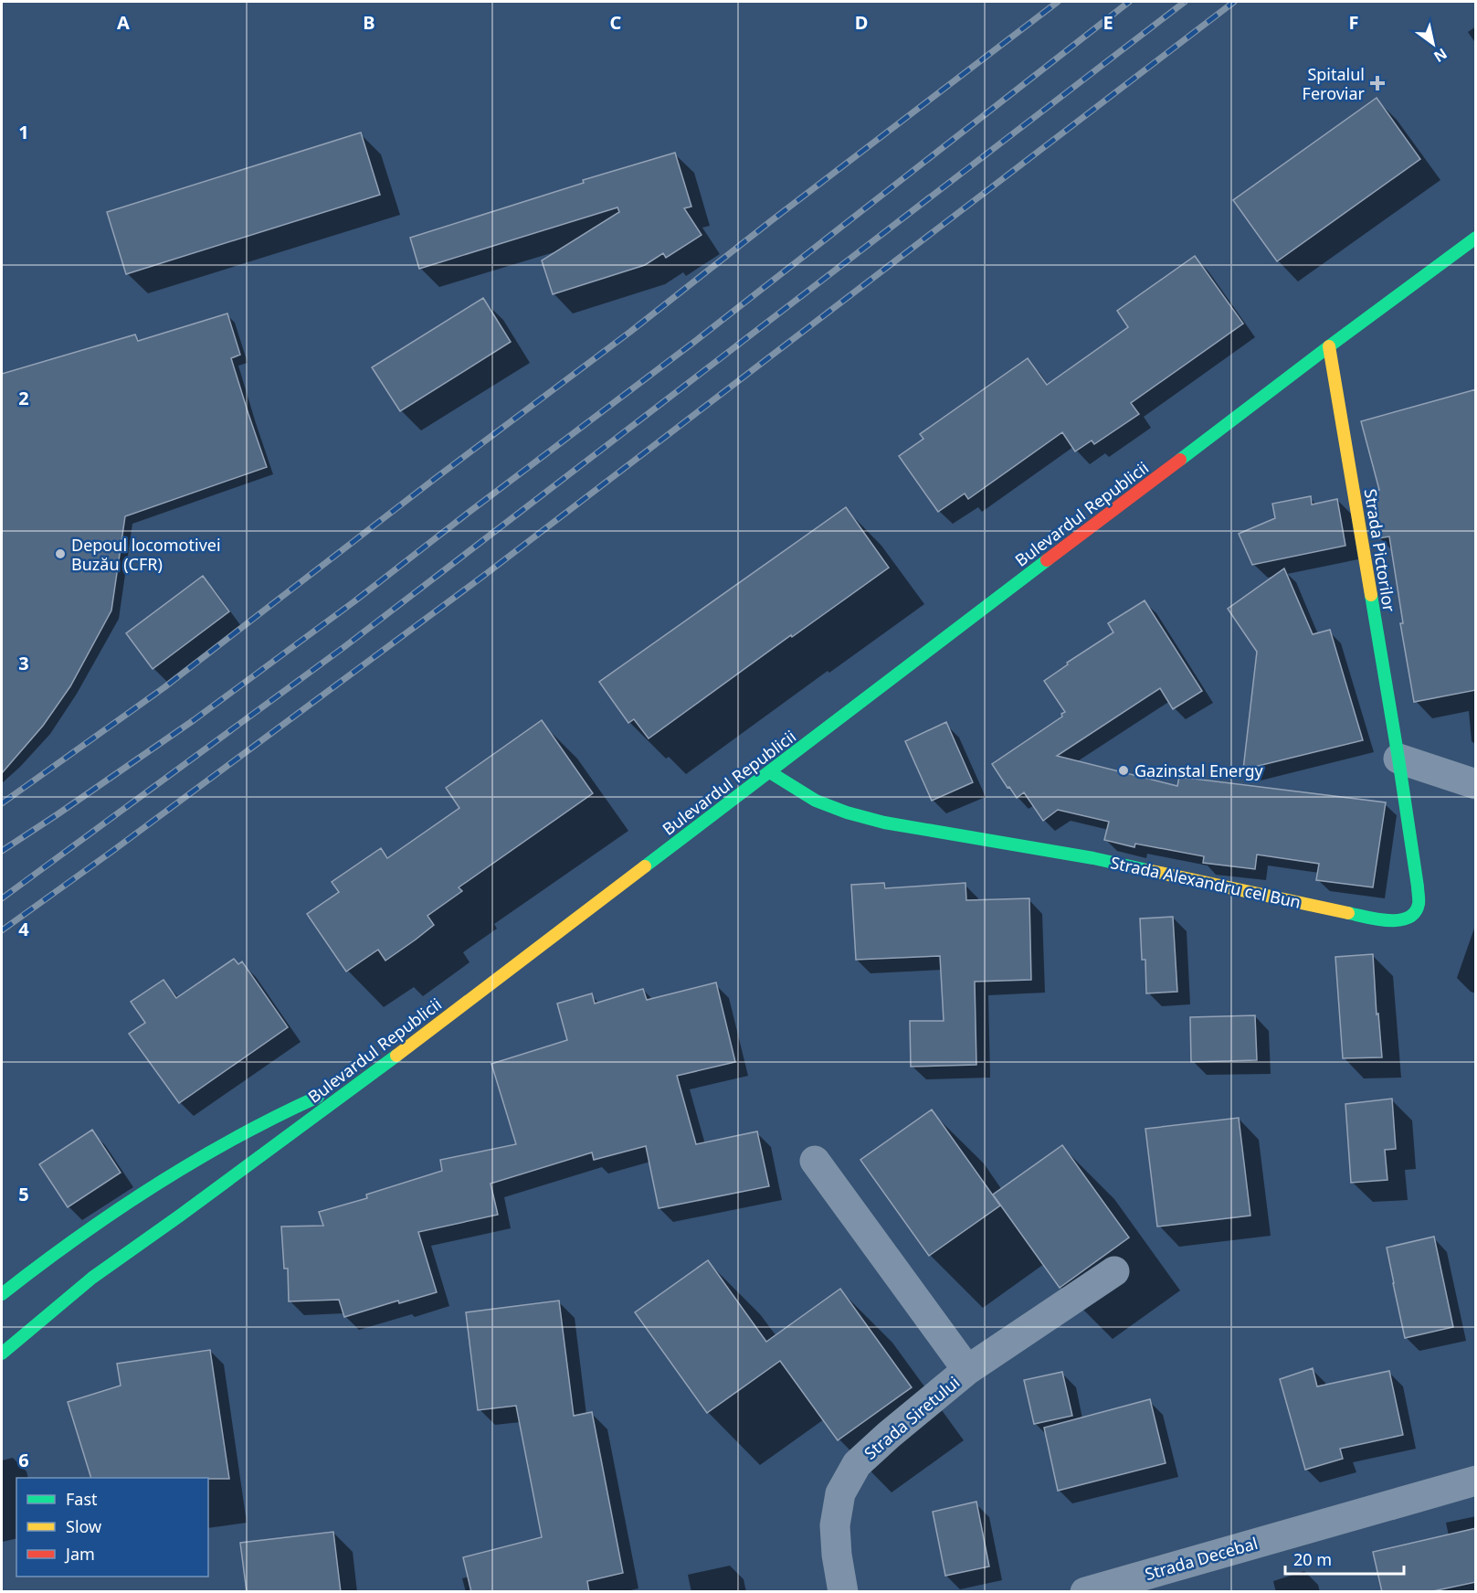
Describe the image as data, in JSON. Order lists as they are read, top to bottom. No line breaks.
{"streets":{"main road":["Bulevardul Republicii","Strada Pictorilor","Strada Alexandru cel Bun"],"street":["Strada Siretului","Strada Decebal"]},"crossings":[["Bulevardul Republicii","Strada Pictorilor"],["Bulevardul Republicii","Strada Alexandru cel Bun"],["Strada Pictorilor","Strada Alexandru cel Bun"]],"places":{"health":["Spitalul Feroviar"],"other":["Depoul locomotivei Buzău (CFR)","Gazinstal Energy"]},"legend":["Fast","Slow","Jam"],"scale_bar":"20 m","north":"bottom right","grid":{"columns":["A","B","C","D","E","F"],"rows":["1","2","3","4","5","6"]}}
